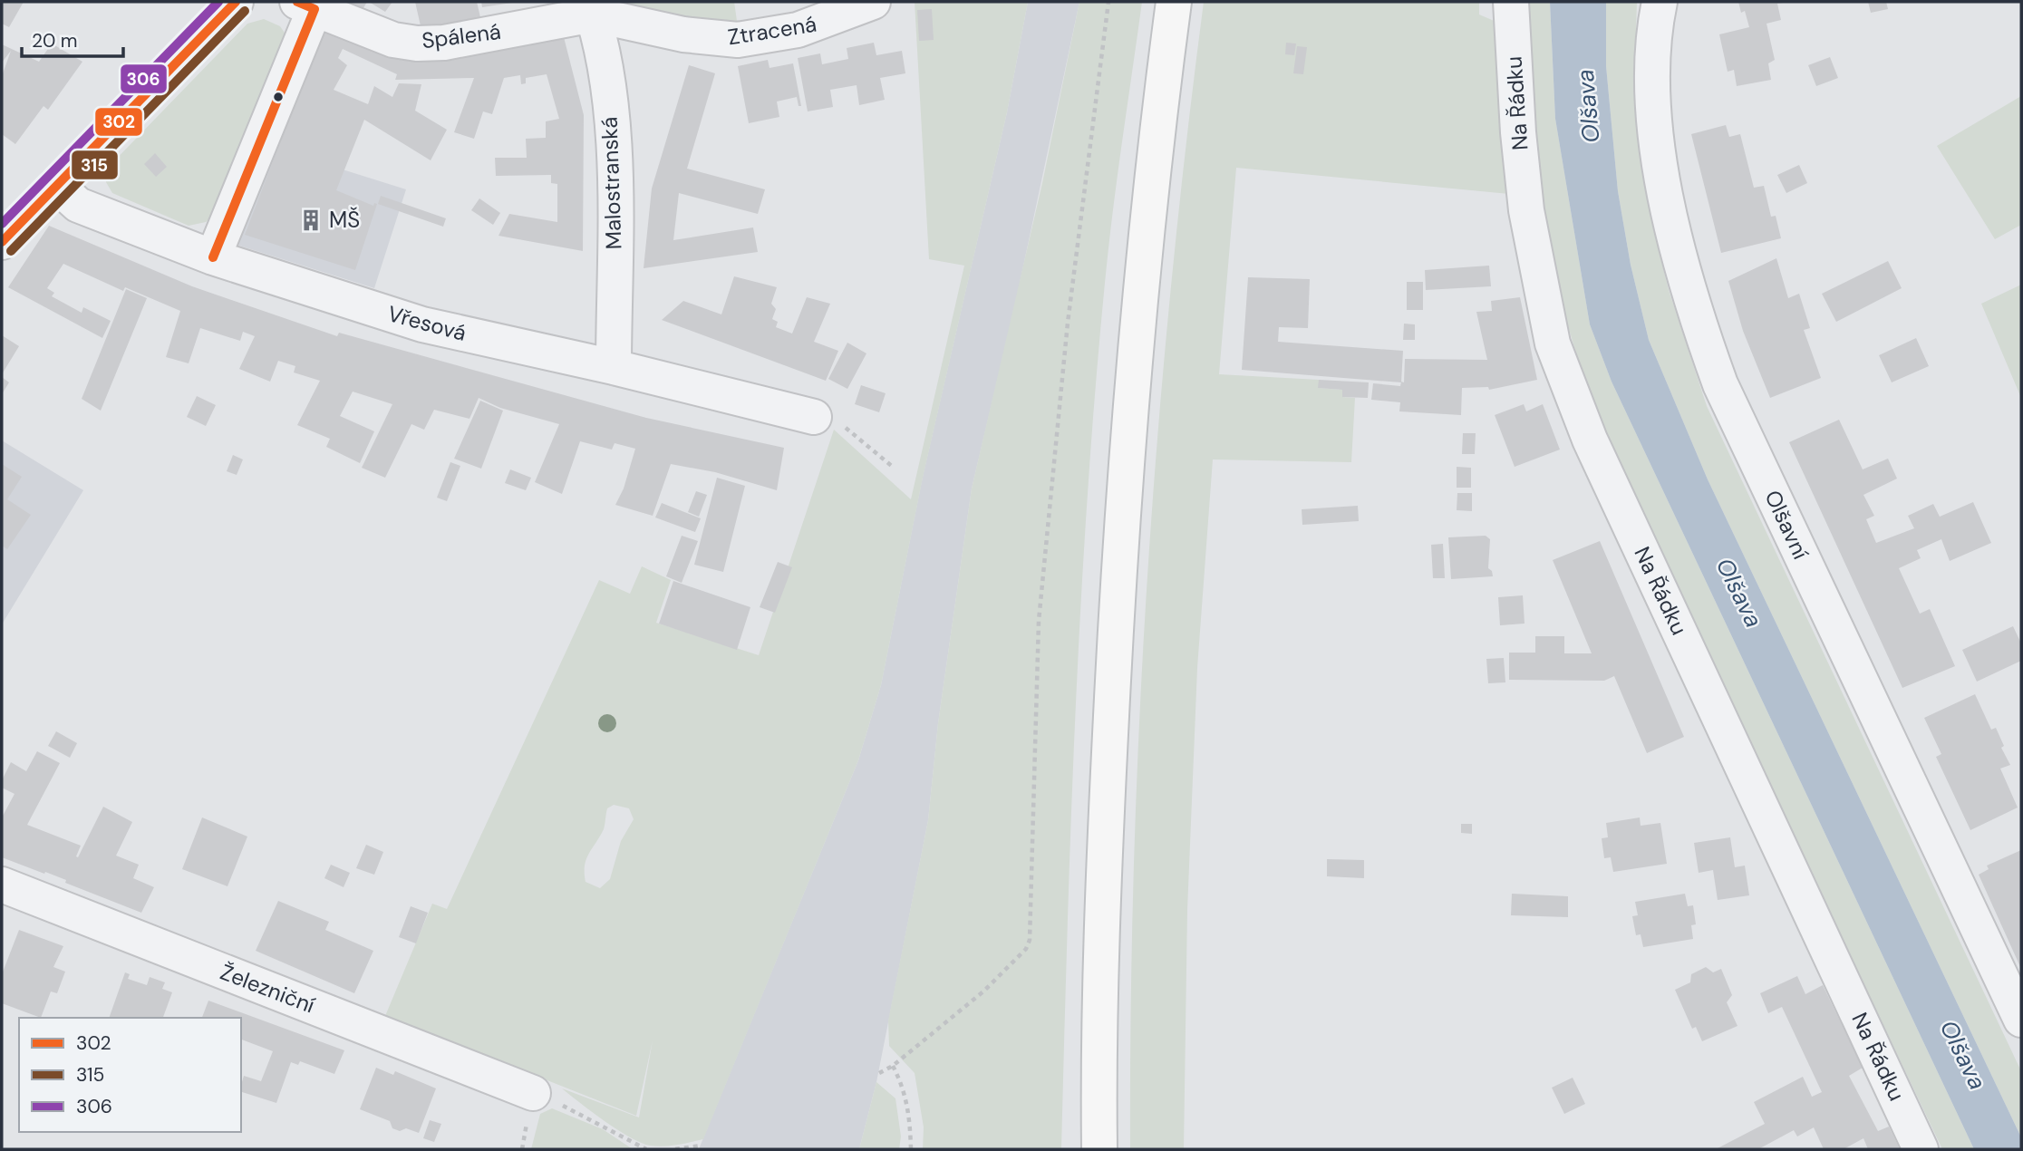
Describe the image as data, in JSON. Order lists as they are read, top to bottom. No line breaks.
{"streets":{"street":["Ztracená","Spálená","Na Řádku","Malostranská","Vřesová","Olšavní","Železniční"]},"crossings":[["Ztracená","Spálená"],["Ztracená","Malostranská"],["Spálená","Malostranská"],["Malostranská","Vřesová"]],"water":["Olšava"],"places":{"building":["MŠ"]},"lines":["transit line 302","transit line 306","transit line 315"],"legend":["302","315","306"],"scale_bar":"20 m"}
